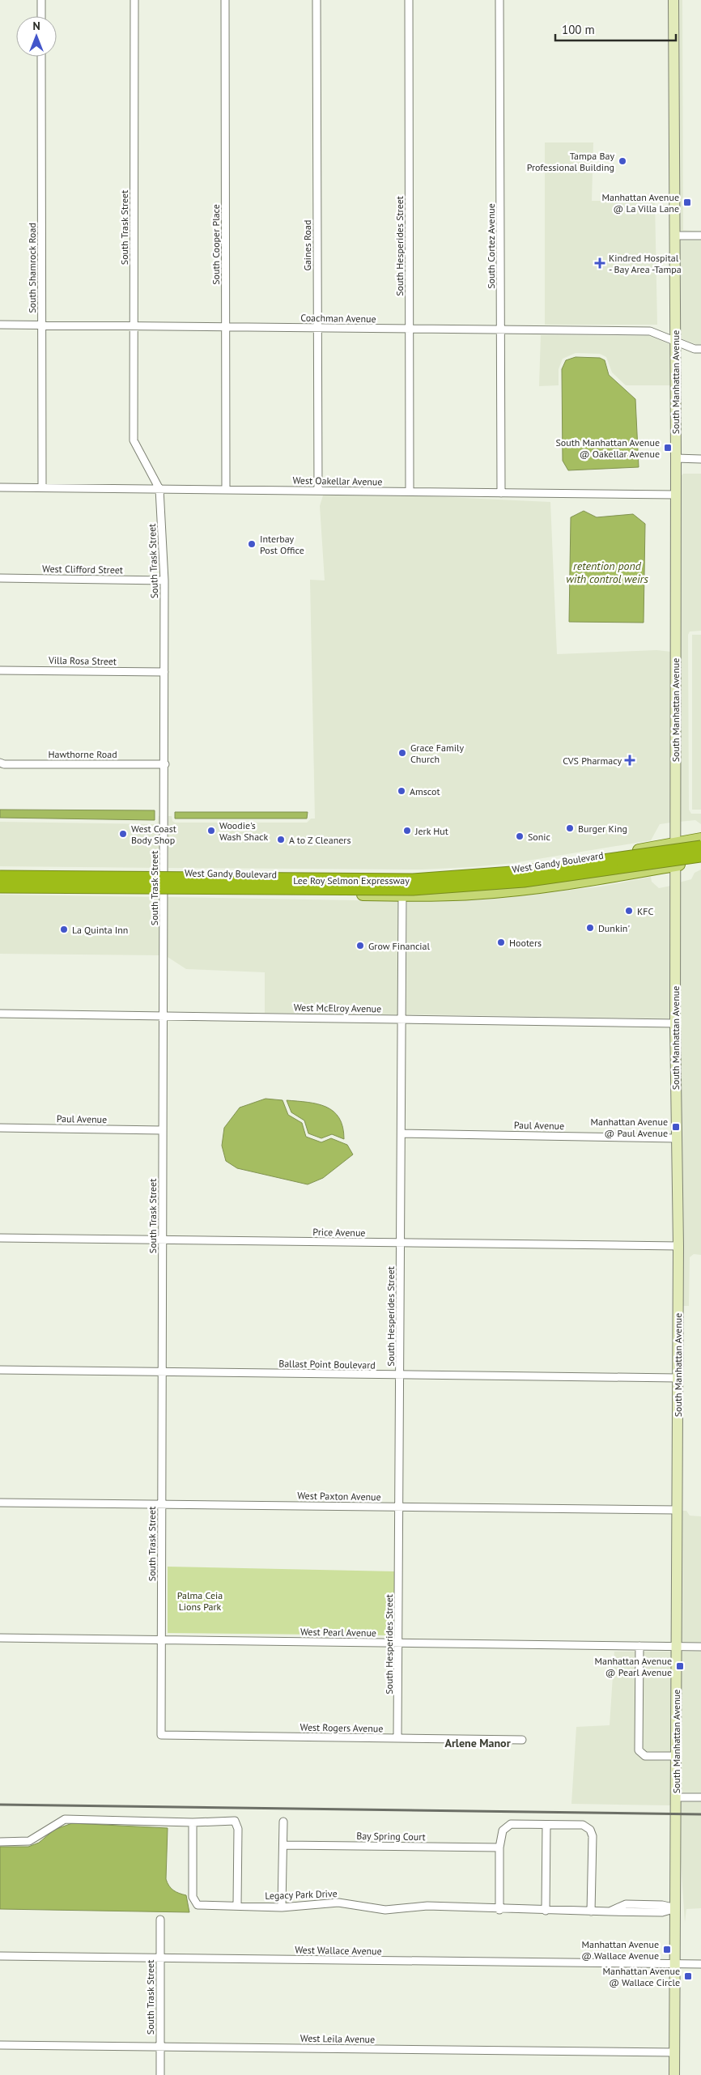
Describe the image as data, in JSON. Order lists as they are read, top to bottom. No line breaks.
{"streets":{"highway":["Lee Roy Selmon Expressway"],"main road":["West Gandy Boulevard"],"street":["South Trask Street","South Cooper Place","Gaines Road","South Hesperides Street","South Cortez Avenue","South Shamrock Road","Coachman Avenue","South Manhattan Avenue","West Oakellar Avenue","West Clifford Street","Villa Rosa Street","Hawthorne Road","West McElroy Avenue","Paul Avenue","Price Avenue","Ballast Point Boulevard","West Paxton Avenue","West Pearl Avenue","West Rogers Avenue","Bay Spring Court","Legacy Park Drive","West Wallace Avenue","West Leila Avenue"]},"crossings":[["South Trask Street","Coachman Avenue"],["South Trask Street","West Oakellar Avenue"],["South Trask Street","West Clifford Street"],["South Trask Street","Villa Rosa Street"],["South Trask Street","Hawthorne Road"],["South Trask Street","West Gandy Boulevard"],["South Trask Street","West McElroy Avenue"],["South Trask Street","Paul Avenue"],["South Trask Street","Price Avenue"],["South Trask Street","Ballast Point Boulevard"],["South Trask Street","West Paxton Avenue"],["South Trask Street","West Pearl Avenue"],["South Trask Street","West Rogers Avenue"],["South Trask Street","West Wallace Avenue"],["South Trask Street","West Leila Avenue"],["South Cooper Place","Coachman Avenue"],["South Cooper Place","West Oakellar Avenue"],["Gaines Road","Coachman Avenue"],["Gaines Road","West Oakellar Avenue"],["South Hesperides Street","Coachman Avenue"],["South Hesperides Street","West Oakellar Avenue"],["South Hesperides Street","West Gandy Boulevard"],["South Hesperides Street","West McElroy Avenue"],["South Hesperides Street","Paul Avenue"],["South Hesperides Street","Price Avenue"],["South Hesperides Street","Ballast Point Boulevard"],["South Hesperides Street","West Paxton Avenue"],["South Hesperides Street","West Pearl Avenue"],["South Hesperides Street","West Rogers Avenue"],["South Cortez Avenue","Coachman Avenue"],["South Cortez Avenue","West Oakellar Avenue"],["South Shamrock Road","Coachman Avenue"],["South Shamrock Road","West Oakellar Avenue"],["Coachman Avenue","South Manhattan Avenue"],["South Manhattan Avenue","West Oakellar Avenue"],["South Manhattan Avenue","West Gandy Boulevard"],["South Manhattan Avenue","West McElroy Avenue"],["South Manhattan Avenue","Paul Avenue"],["South Manhattan Avenue","Price Avenue"],["South Manhattan Avenue","Ballast Point Boulevard"],["South Manhattan Avenue","West Paxton Avenue"],["South Manhattan Avenue","West Pearl Avenue"],["South Manhattan Avenue","Legacy Park Drive"],["South Manhattan Avenue","West Wallace Avenue"],["South Manhattan Avenue","West Leila Avenue"]],"districts":["Arlene Manor"],"water":["retention pond with control weirs"],"parks":["Palma Ceia Lions Park"],"places":{"other":["Tampa Bay Professional Building","Interbay Post Office","Grace Family Church","Amscot","Burger King","Woodie's Wash Shack","Jerk Hut","West Coast Body Shop","Sonic","A to Z Cleaners","KFC","Dunkin'","La Quinta Inn","Hooters","Grow Financial"],"transit":["Manhattan Avenue @ La Villa Lane","South Manhattan Avenue @ Oakellar Avenue","Manhattan Avenue @ Paul Avenue","Manhattan Avenue @ Pearl Avenue","Manhattan Avenue @ Wallace Avenue","Manhattan Avenue @ Wallace Circle"],"health":["Kindred Hospital - Bay Area -Tampa","CVS Pharmacy"]},"scale_bar":"100 m","north":"top"}
